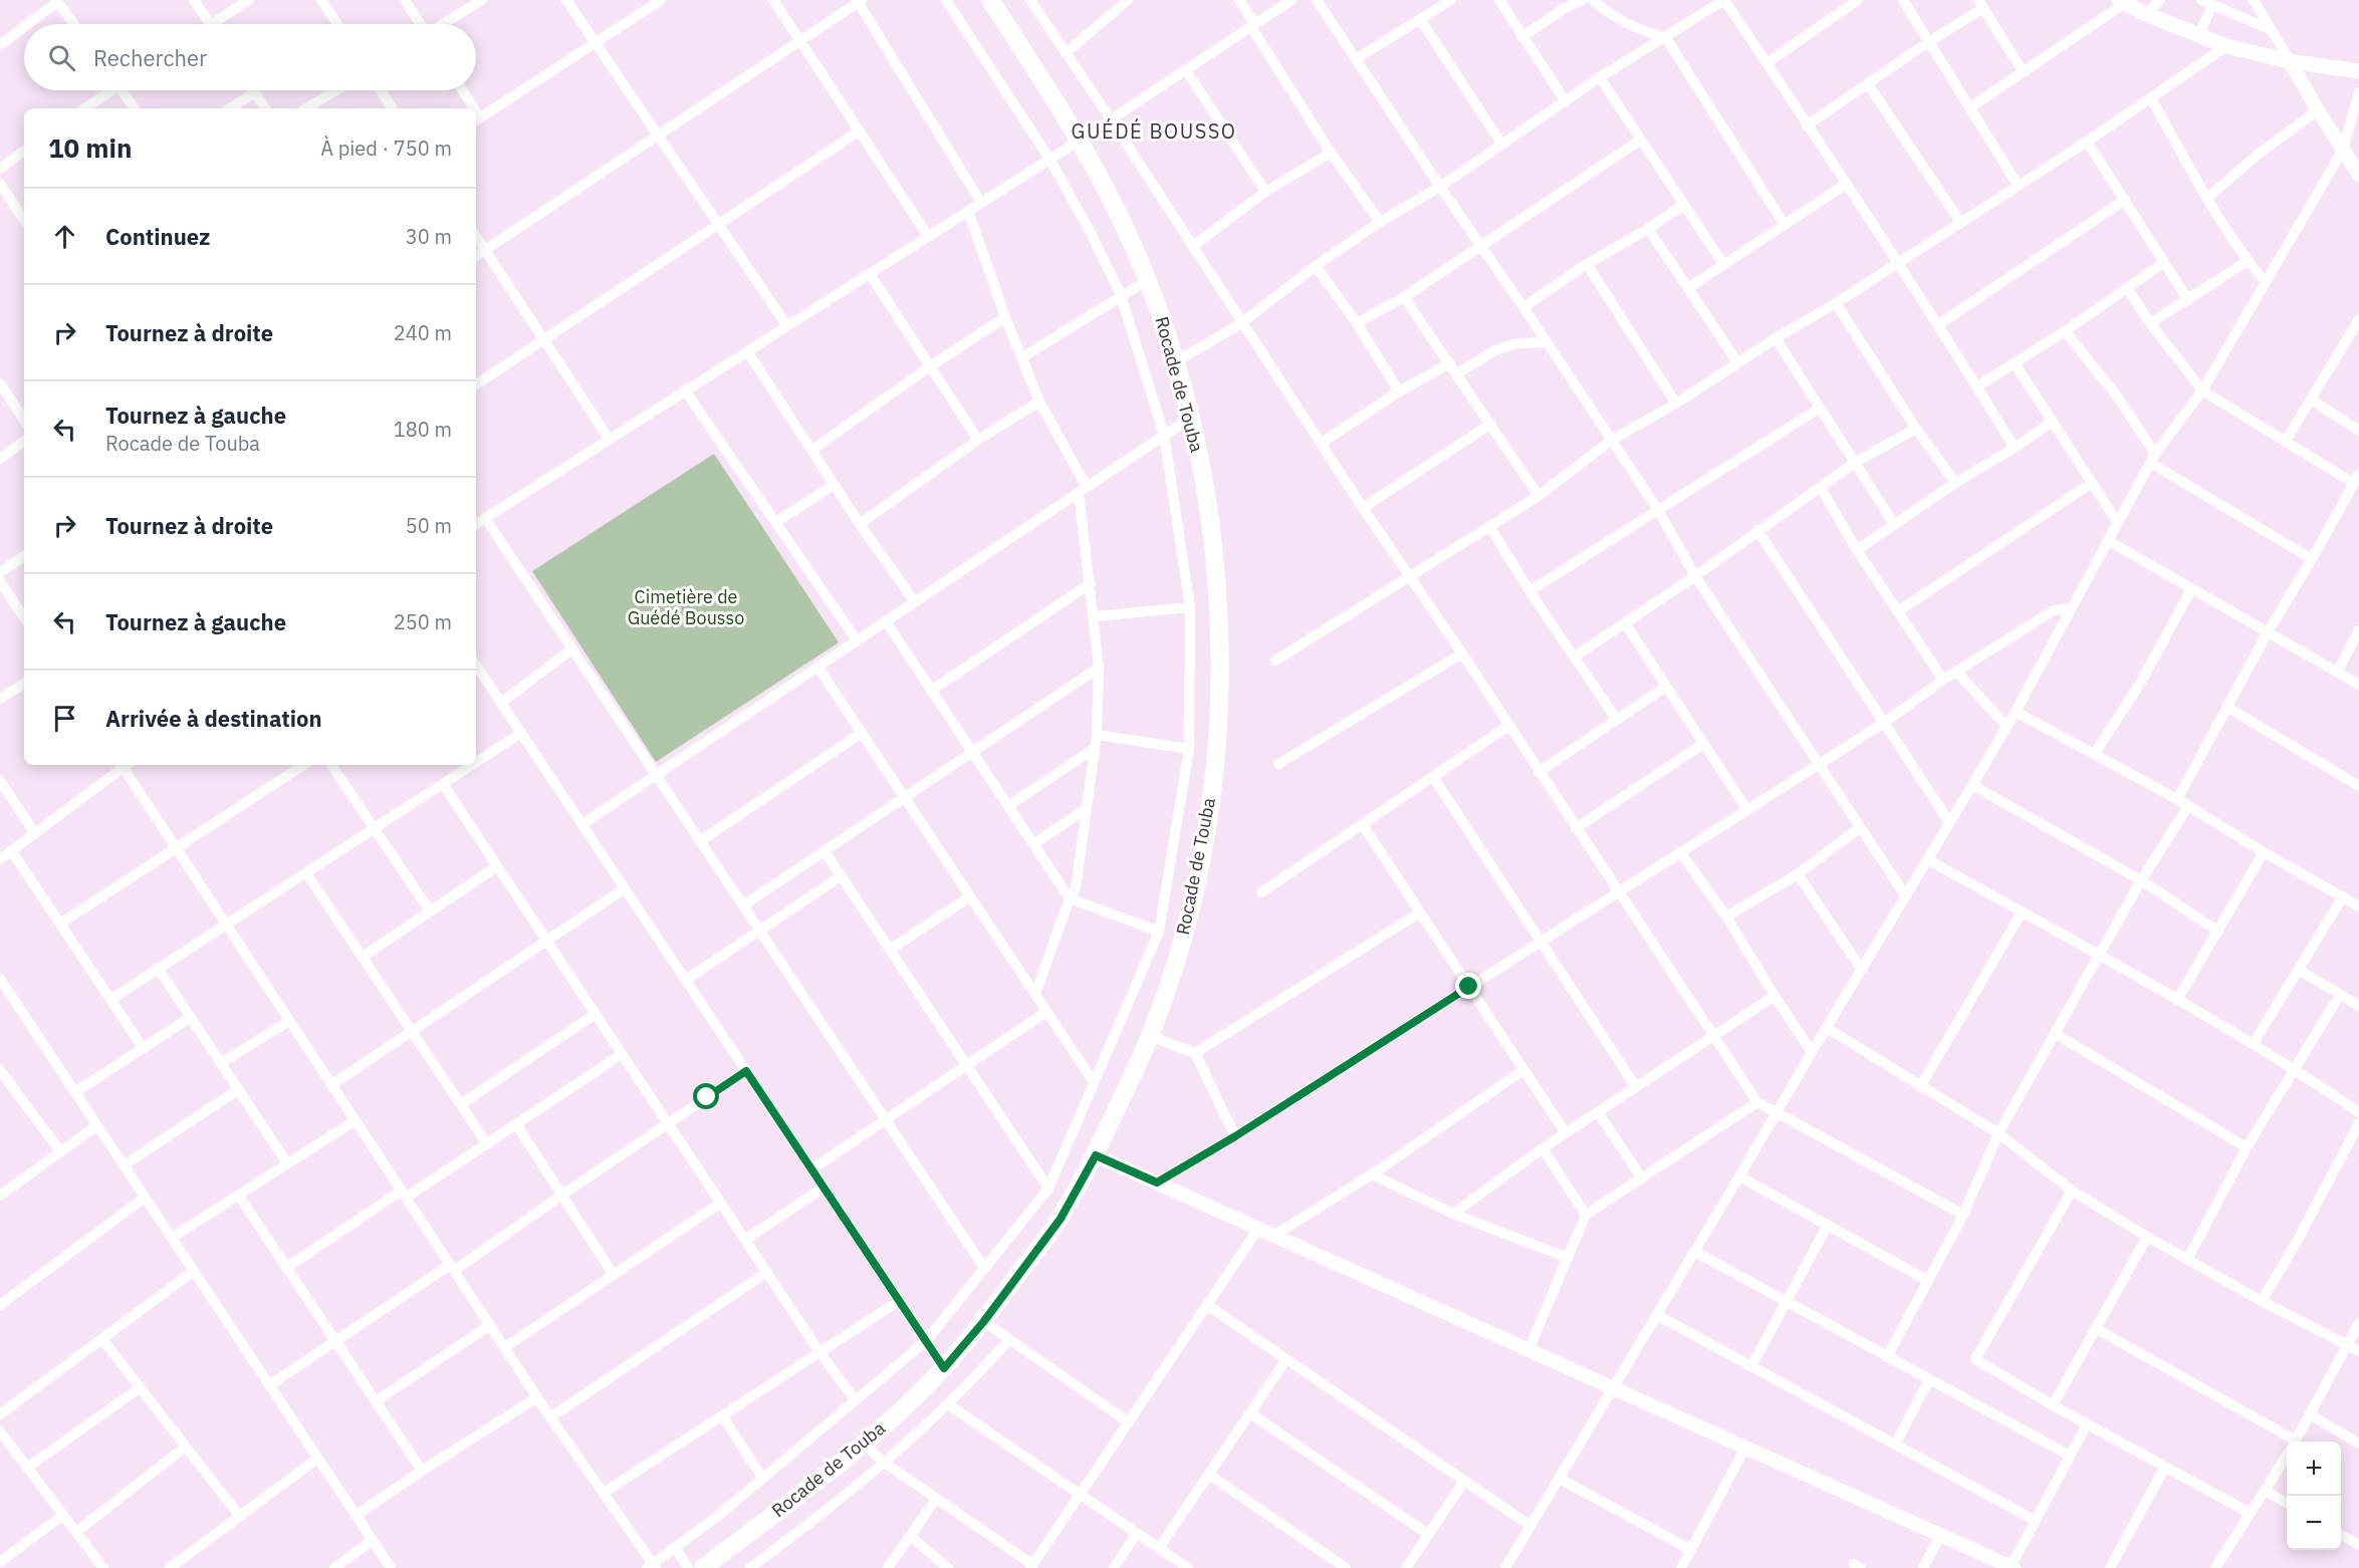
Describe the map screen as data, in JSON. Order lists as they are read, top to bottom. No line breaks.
{"streets":{"main road":["Rocade de Touba"]},"districts":["GUÉDÉ BOUSSO"],"parks":["Cimetière de Guédé Bousso"],"page":{"search":"Rechercher","heading":["10 min","À pied · 750 m"],"list":[["Continuez","30 m"],["Tournez à droite","240 m"],["Tournez à gauche","Rocade de Touba","180 m"],["Tournez à droite","50 m"],["Tournez à gauche","250 m"],"Arrivée à destination"],"map_buttons":["+","−"]}}
